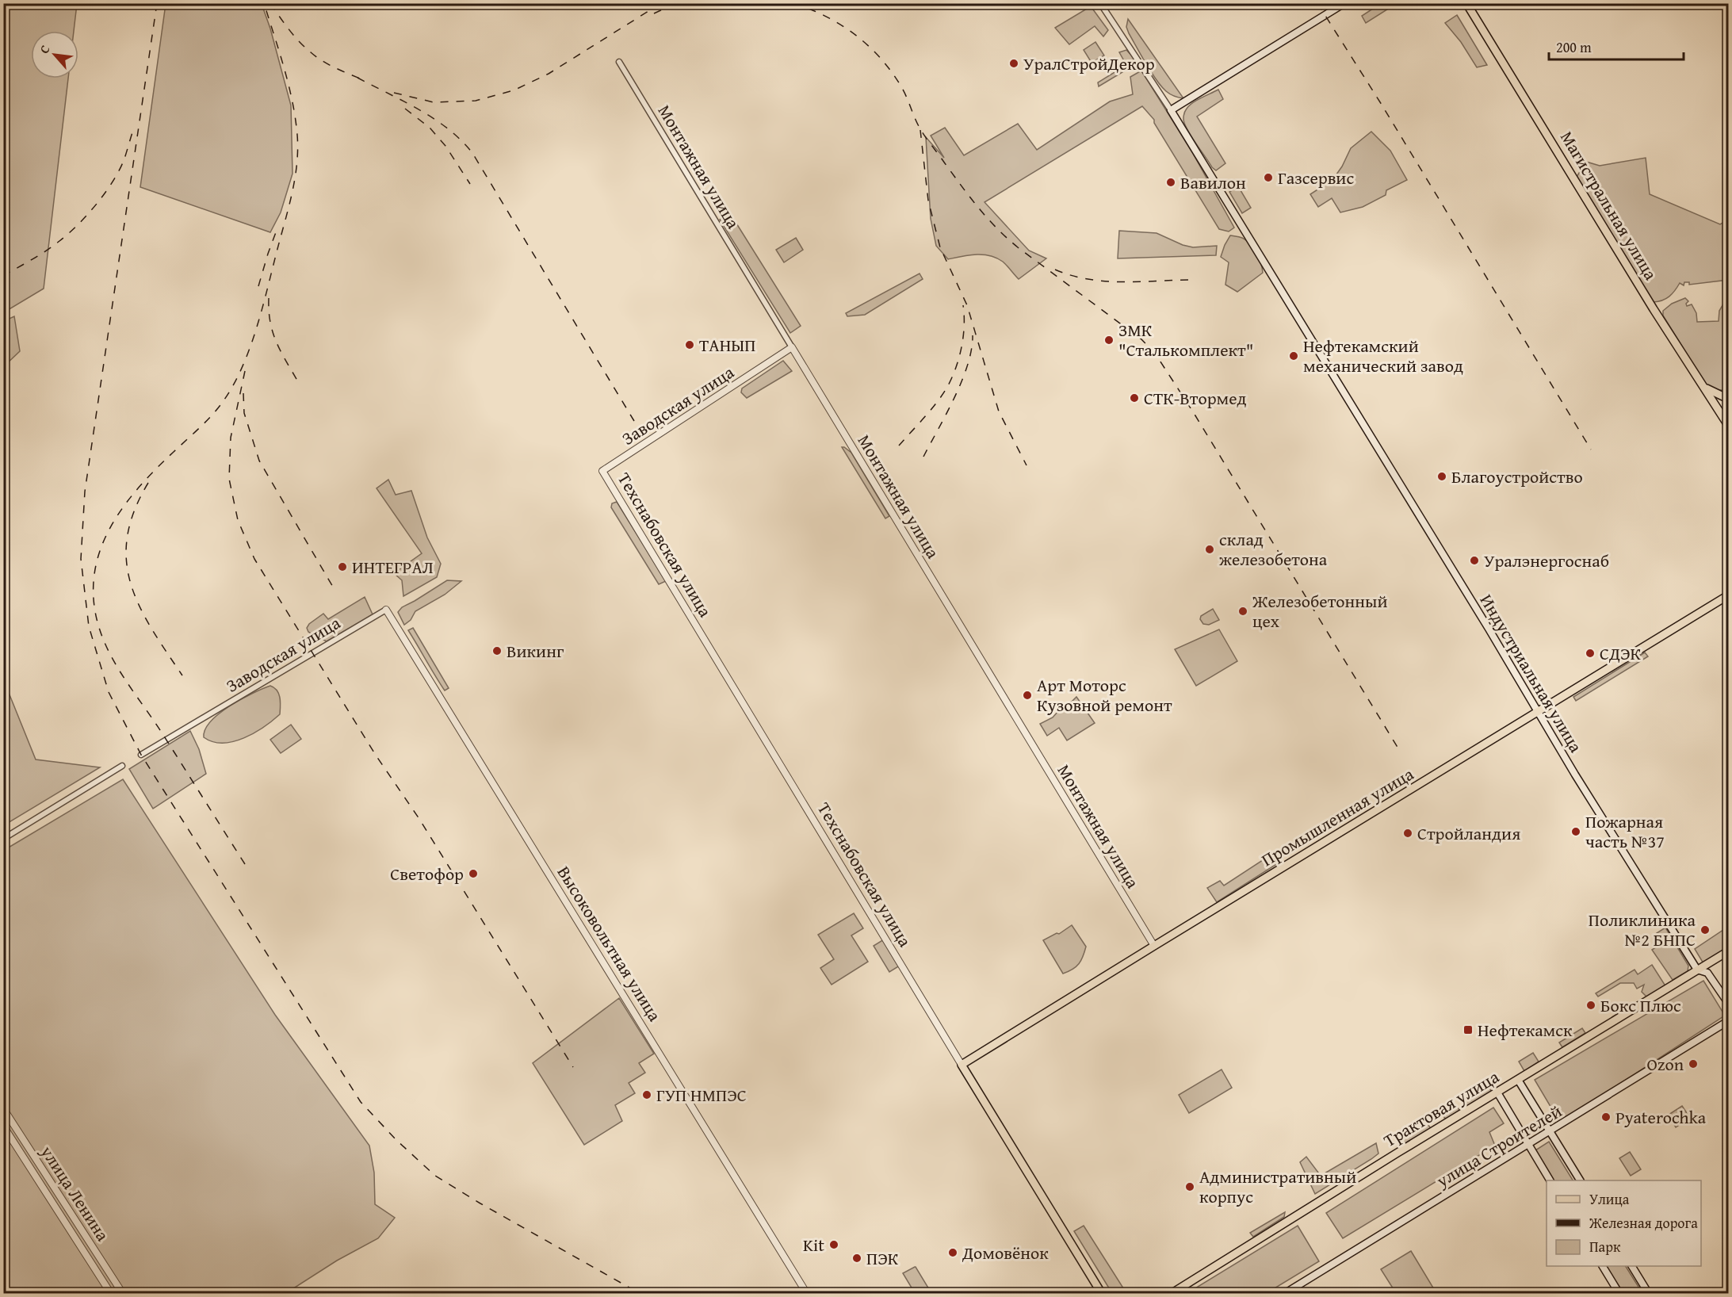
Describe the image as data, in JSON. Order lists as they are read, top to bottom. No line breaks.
{"streets":{"main road":["Магистральная улица","Техснабовская улица","Индустриальная улица","Промышленная улица","Трактовая улица","улица Строителей"],"street":["Монтажная улица","Заводская улица","Высоковольтная улица","улица Ленина"]},"crossings":[["Монтажная улица","Заводская улица"],["Монтажная улица","Промышленная улица"],["Заводская улица","Техснабовская улица"],["Заводская улица","Высоковольтная улица"],["Техснабовская улица","Промышленная улица"],["Индустриальная улица","Промышленная улица"],["Индустриальная улица","Трактовая улица"]],"places":{"other":["УралСтройДекор","Газсервис","Вавилон","ЗМК \"Сталькомплект\"","ТАНЫП","Нефтекамский механический завод","СТК-Втормед","Благоустройство","склад железобетона","Уралэнергоснаб","ИНТЕГРАЛ","Железобетонный цех","Викинг","СДЭК","Арт Моторс Кузовной ремонт","Пожарная часть №37","Стройландия","Светофор","Поликлиника №2 БНПС","Бокс Плюс","Ozon","ГУП НМПЭС","Pyaterochka","Административный корпус","Kit","Домовёнок","ПЭК"],"transit":["Нефтекамск"]},"legend":["Улица","Железная дорога","Парк"],"scale_bar":"200 m","north":"top left"}
